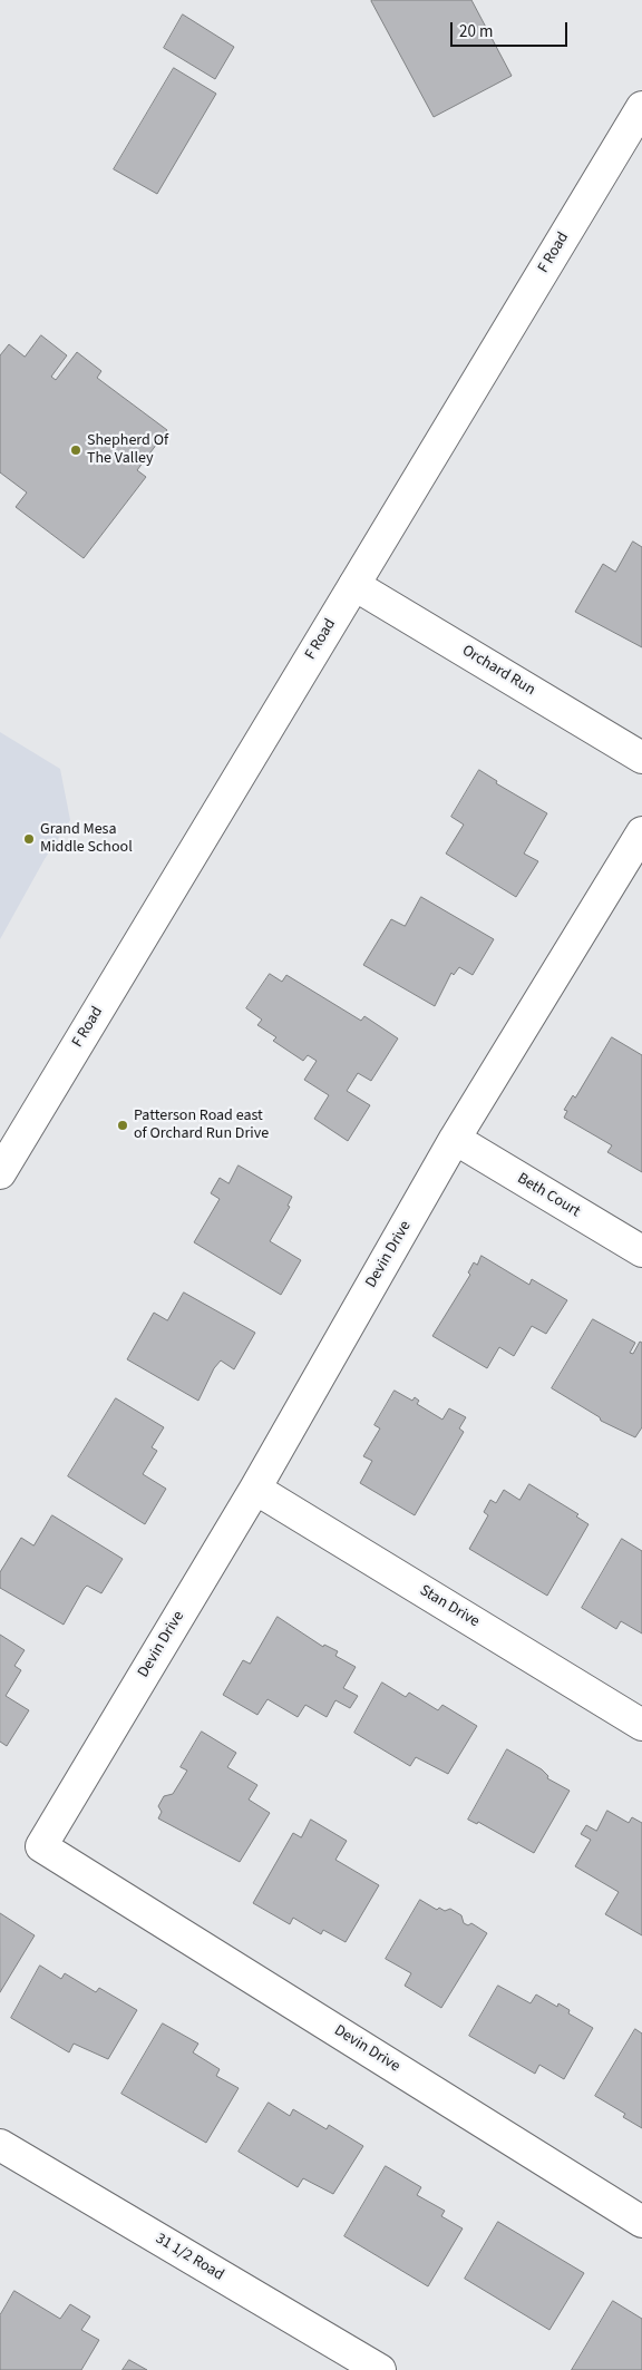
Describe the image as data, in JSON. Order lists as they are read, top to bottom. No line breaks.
{"streets":{"street":["F Road","Orchard Run","Beth Court","Devin Drive","Stan Drive","31 1/2 Road"]},"crossings":[["F Road","Orchard Run"],["Beth Court","Devin Drive"],["Devin Drive","Stan Drive"]],"places":["Shepherd Of The Valley","Grand Mesa Middle School","Patterson Road east of Orchard Run Drive"],"scale_bar":"20 m"}
